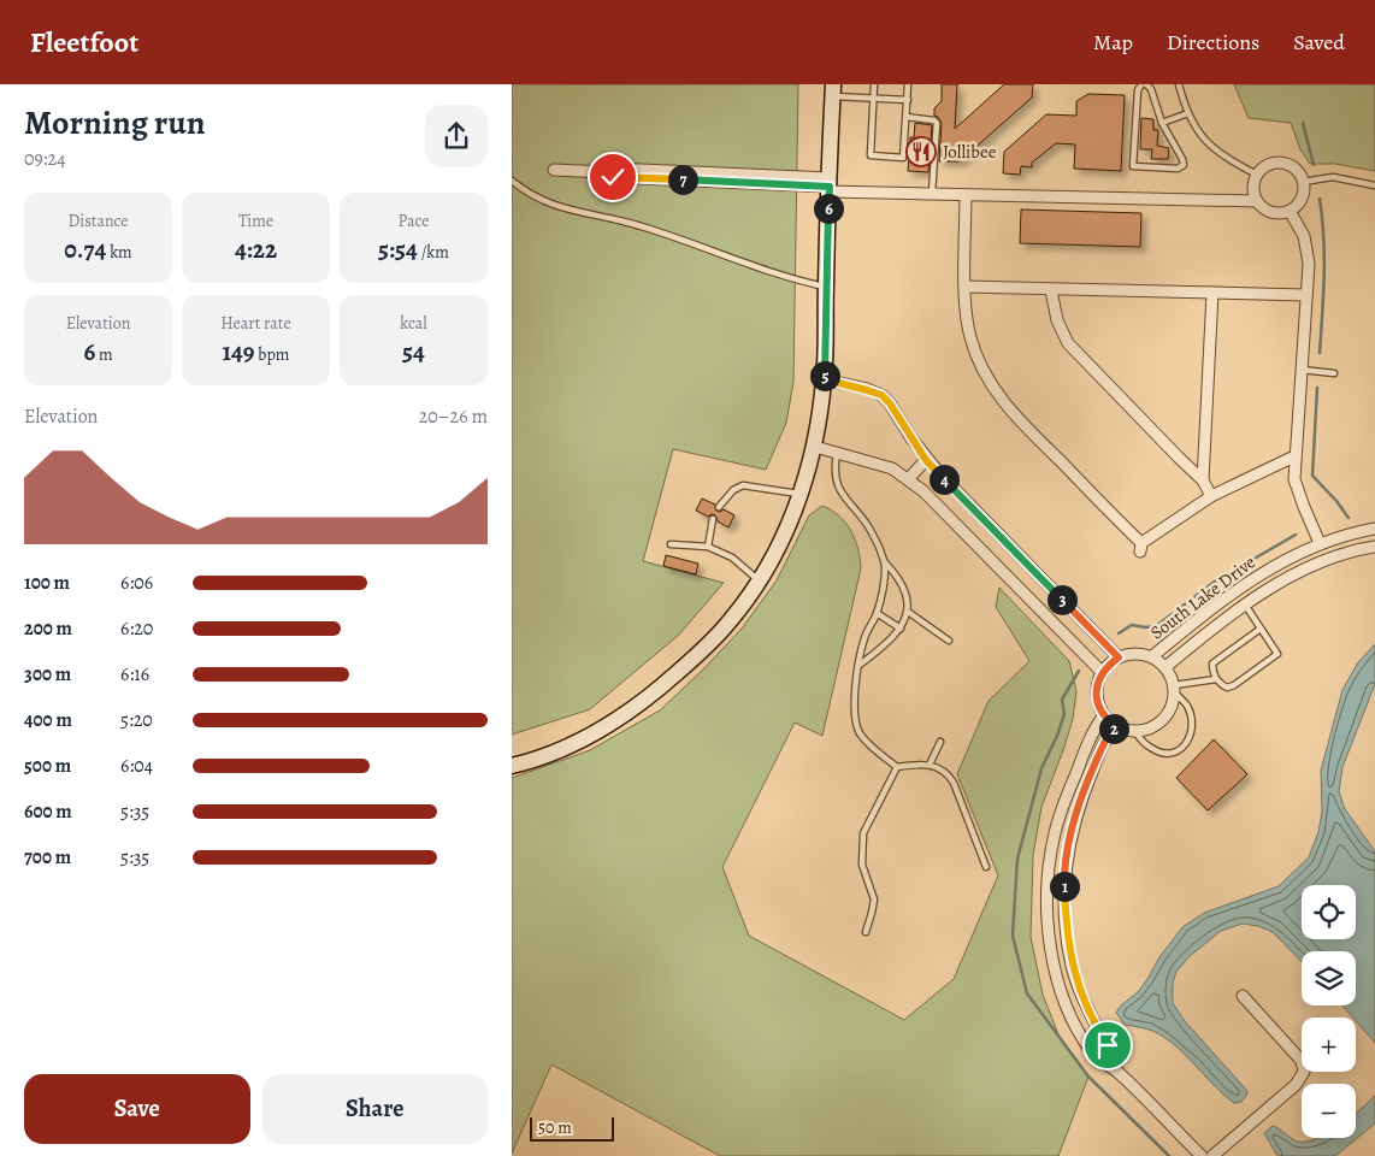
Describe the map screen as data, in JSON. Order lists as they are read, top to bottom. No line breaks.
{"streets":{"street":["South Lake Drive"]},"places":{"restaurant":["Jollibee"]},"scale_bar":"50 m","page":{"header":"Fleetfoot","nav":["Map","Directions","Saved"],"heading":["Morning run","09:24"],"pins":["7","6","5","4","3","2","1"],"stats":[["Distance","0.74 km"],["Time","4:22"],["Pace","5:54 /km"],["Elevation","6 m"],["Heart rate","149 bpm"],["kcal","54"]],"chart":["Elevation","20–26 m"],"list":[{"name":"100 m","note":"6:06"},{"name":"200 m","note":"6:20"},{"name":"300 m","note":"6:16"},{"name":"400 m","note":"5:20"},{"name":"500 m","note":"6:04"},{"name":"600 m","note":"5:35"},{"name":"700 m","note":"5:35"}],"map_buttons":["+","−"],"buttons":["Save","Share"],"scale":"50 m"}}
